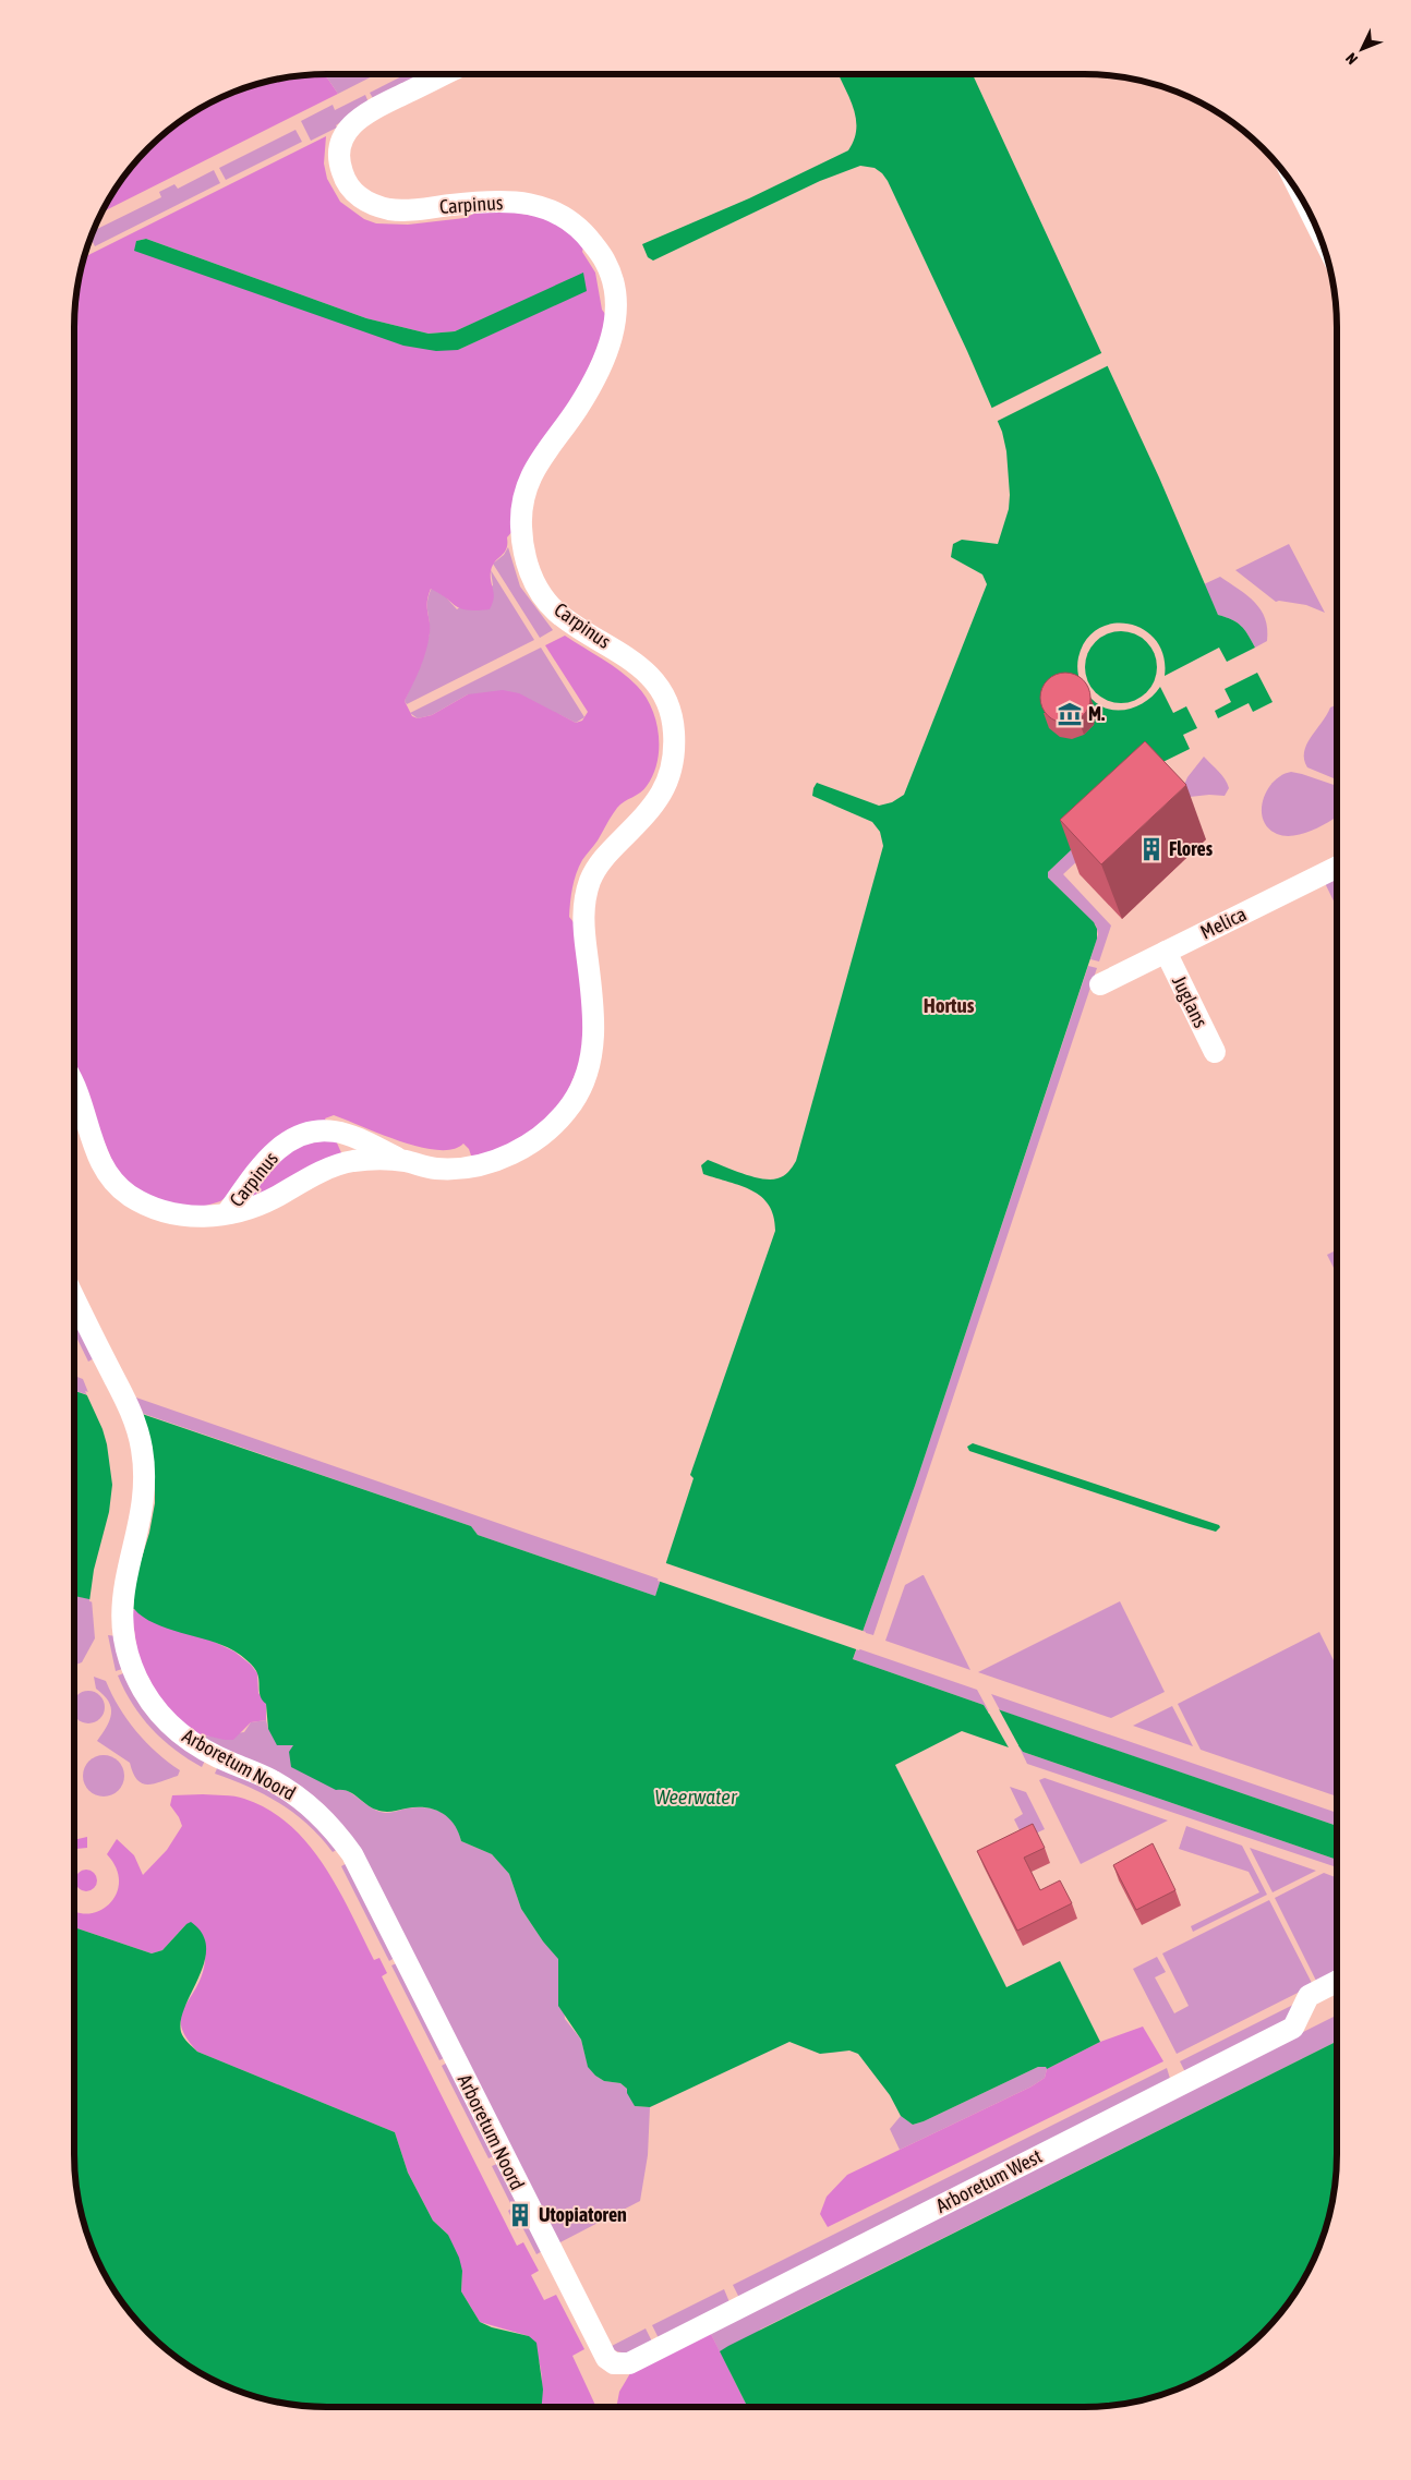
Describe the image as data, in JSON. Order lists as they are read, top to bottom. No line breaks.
{"streets":{"street":["Carpinus","Melica","Juglans","Arboretum Noord","Arboretum West"]},"crossings":[["Melica","Juglans"],["Arboretum Noord","Arboretum West"]],"districts":["Hortus"],"water":["Weerwater"],"places":{"museum":["M."],"building":["Flores","Utopiatoren"]},"north":"bottom left"}
